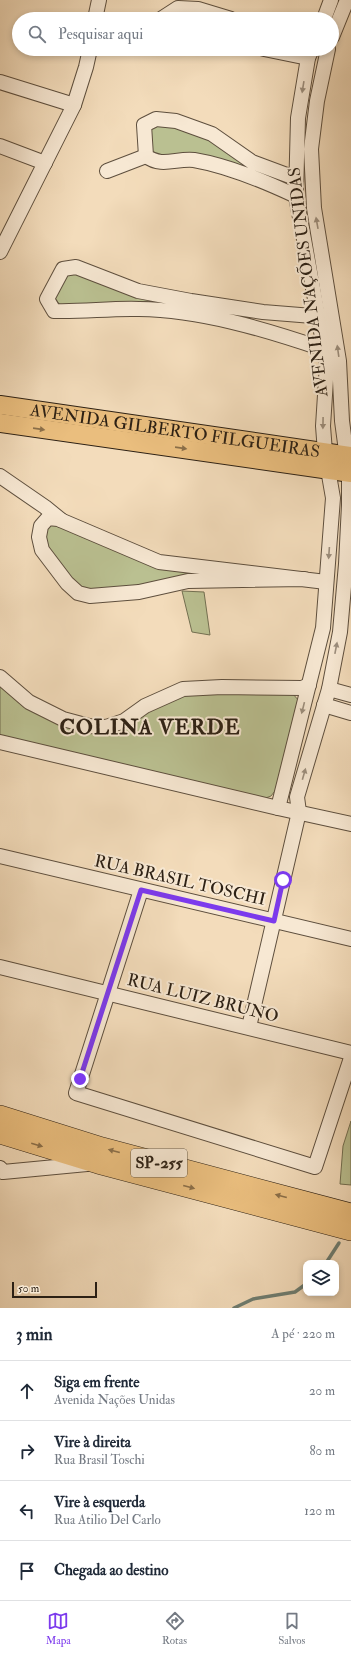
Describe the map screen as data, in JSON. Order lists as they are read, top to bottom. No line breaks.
{"streets":{"highway":["SP-255"],"main road":["AVENIDA GILBERTO FILGUEIRAS"],"street":["AVENIDA NAÇÕES UNIDAS","RUA BRASIL TOSCHI","RUA LUIZ BRUNO"]},"crossings":[["AVENIDA NAÇÕES UNIDAS","AVENIDA GILBERTO FILGUEIRAS"],["AVENIDA NAÇÕES UNIDAS","RUA BRASIL TOSCHI"],["AVENIDA NAÇÕES UNIDAS","RUA LUIZ BRUNO"]],"districts":["COLINA VERDE"],"scale_bar":"50 m","page":{"search":"Pesquisar aqui","scale":"50 m","heading":["3 min","A pé · 220 m"],"list":[["Siga em frente","Avenida Nações Unidas","20 m"],["Vire à direita","Rua Brasil Toschi","80 m"],["Vire à esquerda","Rua Atilio Del Carlo","120 m"],"Chegada ao destino"],"nav":["Mapa","Rotas","Salvos"]}}
